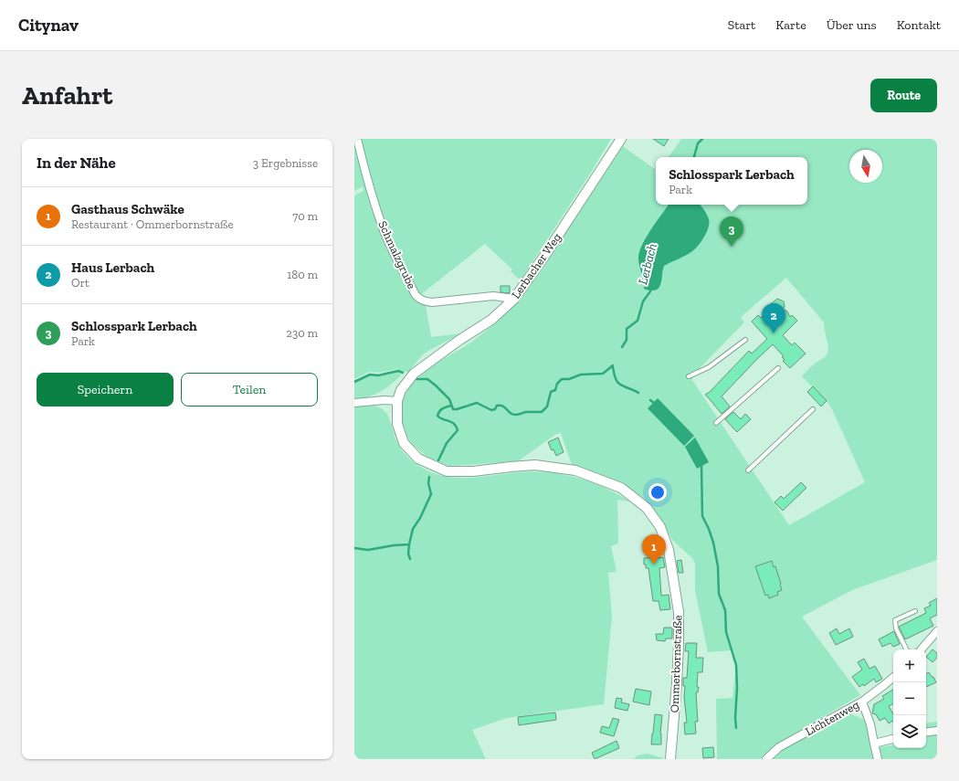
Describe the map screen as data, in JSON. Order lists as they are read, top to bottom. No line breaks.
{"streets":{"street":["Schmalzgrube","Lerbacher Weg","Ommerbornstraße","Lichtenweg"]},"crossings":[["Schmalzgrube","Lerbacher Weg"],["Lerbacher Weg","Ommerbornstraße"]],"water":["Lerbach"],"north":"bottom","page":{"header":"Citynav","nav":["Start","Karte","Über uns","Kontakt"],"buttons":["Route",["Speichern","Teilen"]],"title":"Anfahrt","heading":["In der Nähe","3 Ergebnisse"],"popup":["Schlosspark Lerbach","Park"],"list":[{"mark":"1","name":"Gasthaus Schwäke","note":"Restaurant · Ommerbornstraße","value":"70 m"},{"mark":"2","name":"Haus Lerbach","note":"Ort","value":"180 m"},{"mark":"3","name":"Schlosspark Lerbach","note":"Park","value":"230 m"}],"pins":["3","2","1"],"map_buttons":["+","−"]}}
